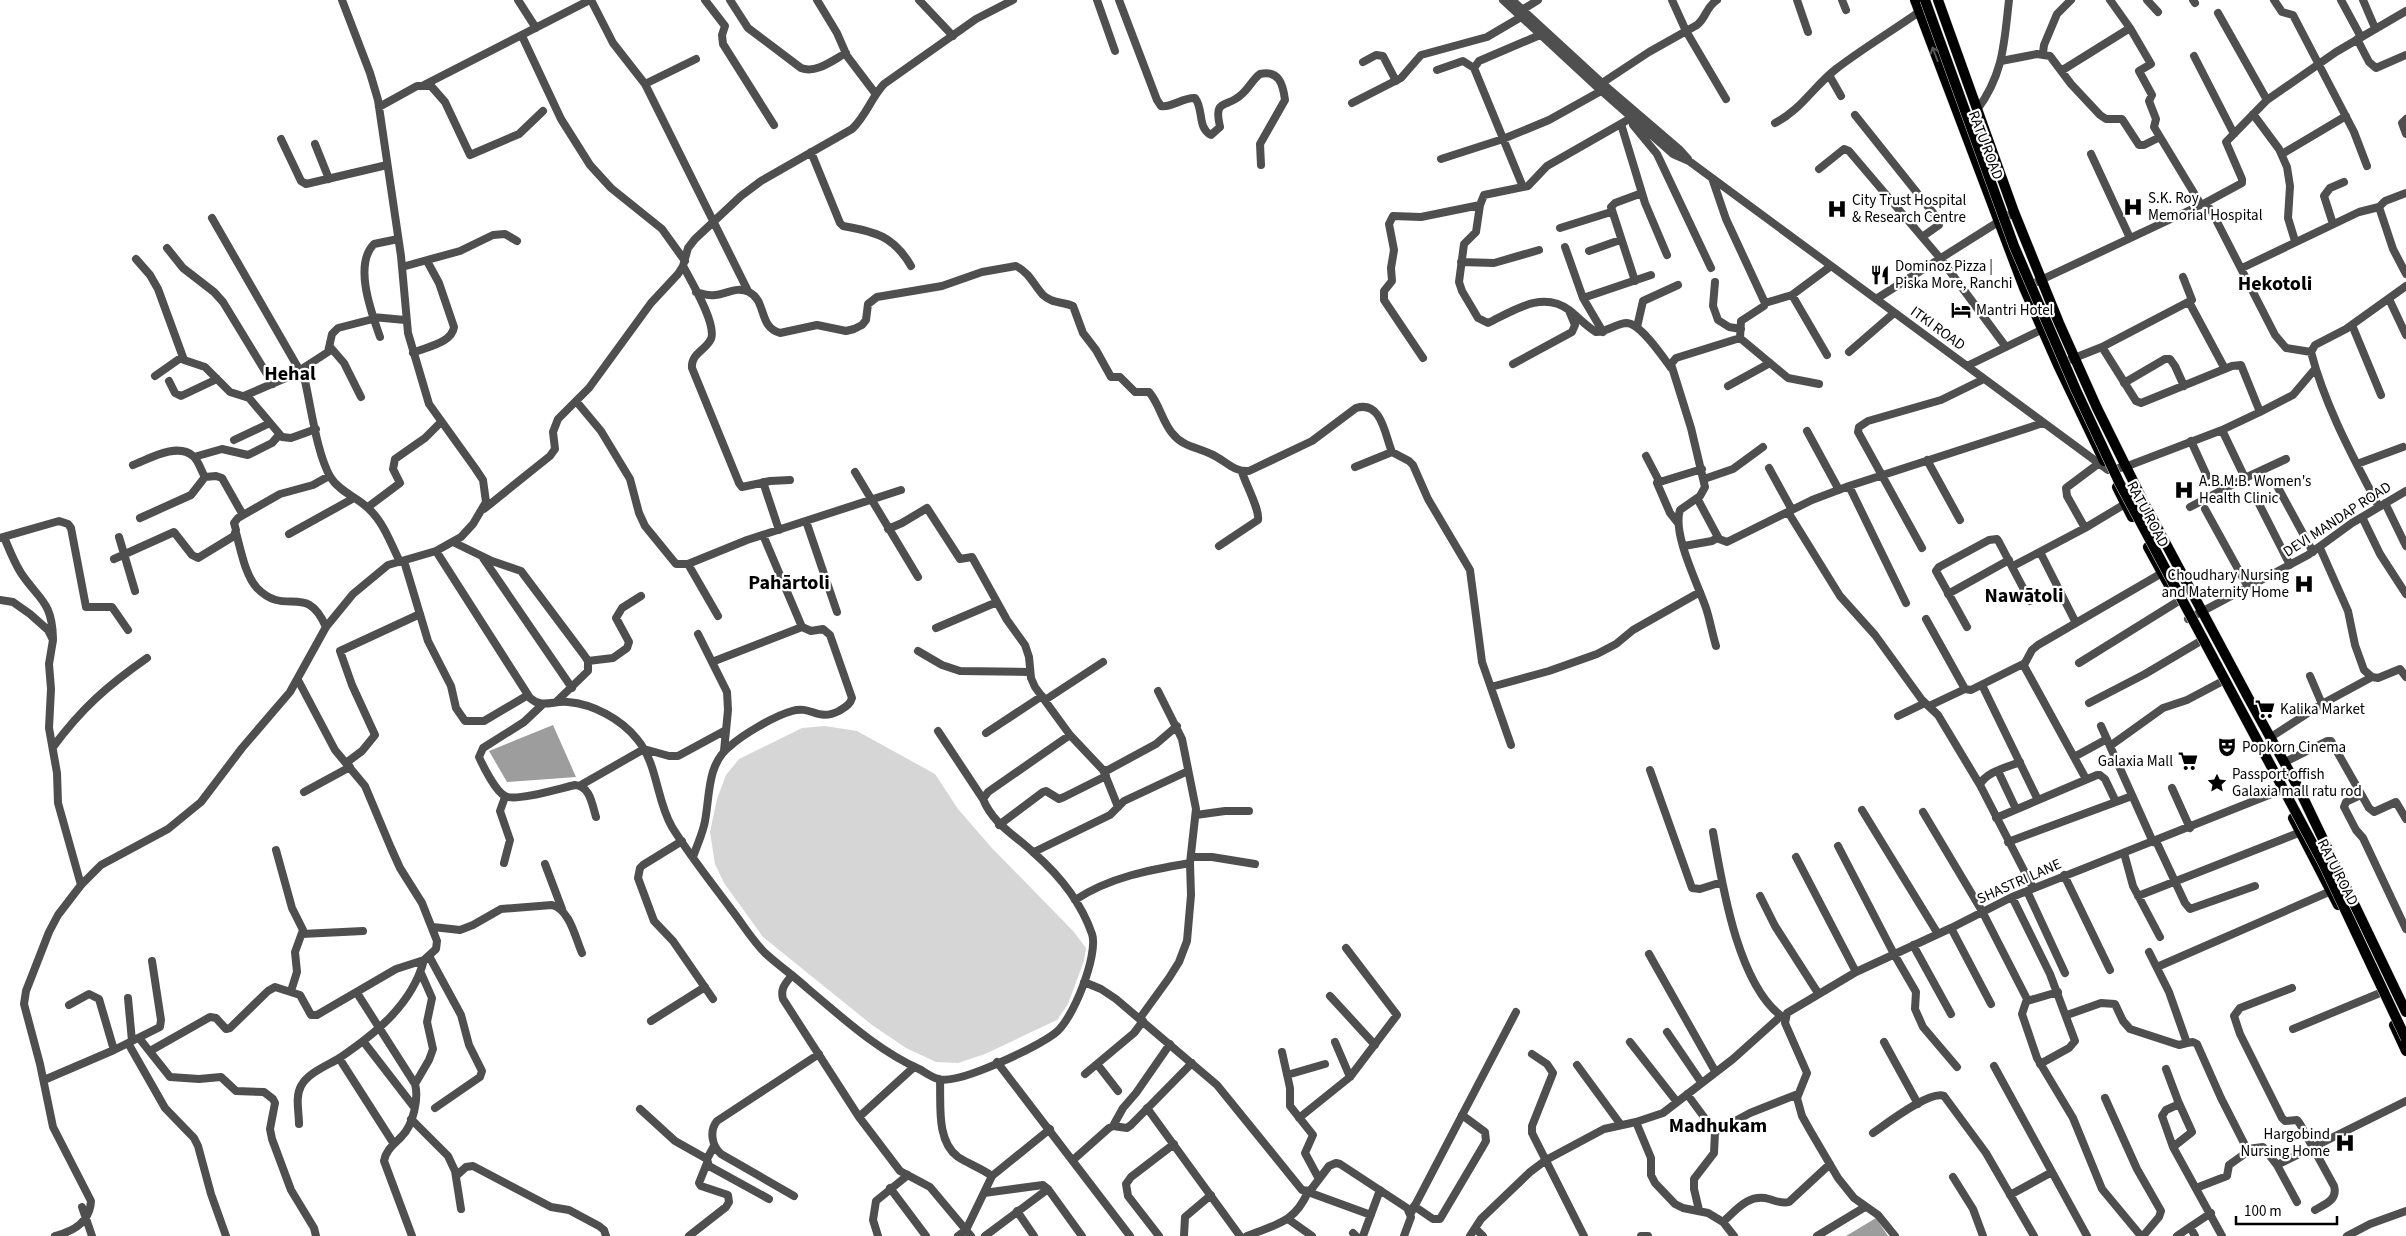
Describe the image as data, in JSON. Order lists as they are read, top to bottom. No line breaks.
{"streets":{"main road":["RATU ROAD"],"street":["ITKI ROAD","DEVI MANDAP ROAD","SHASTRI LANE"]},"crossings":[["RATU ROAD","ITKI ROAD"],["RATU ROAD","DEVI MANDAP ROAD"],["RATU ROAD","SHASTRI LANE"]],"districts":["Hekotoli","Hehal","Pahārtoli","Nawātoli","Madhukam"],"places":{"hospital":["S.K. Roy Memorial Hospital","City Trust Hospital & Research Centre","A.B.M.B. Women's Health Clinic","Choudhary Nursing and Maternity Home","Hargobind Nursing Home"],"restaurant":["Dominoz Pizza | Piska More, Ranchi"],"hotel":["Mantri Hotel"],"supermarket":["Kalika Market","Galaxia Mall"],"theatre":["Popkorn Cinema"],"place":["Passport offish Galaxia mall ratu rod"]},"scale_bar":"100 m"}
